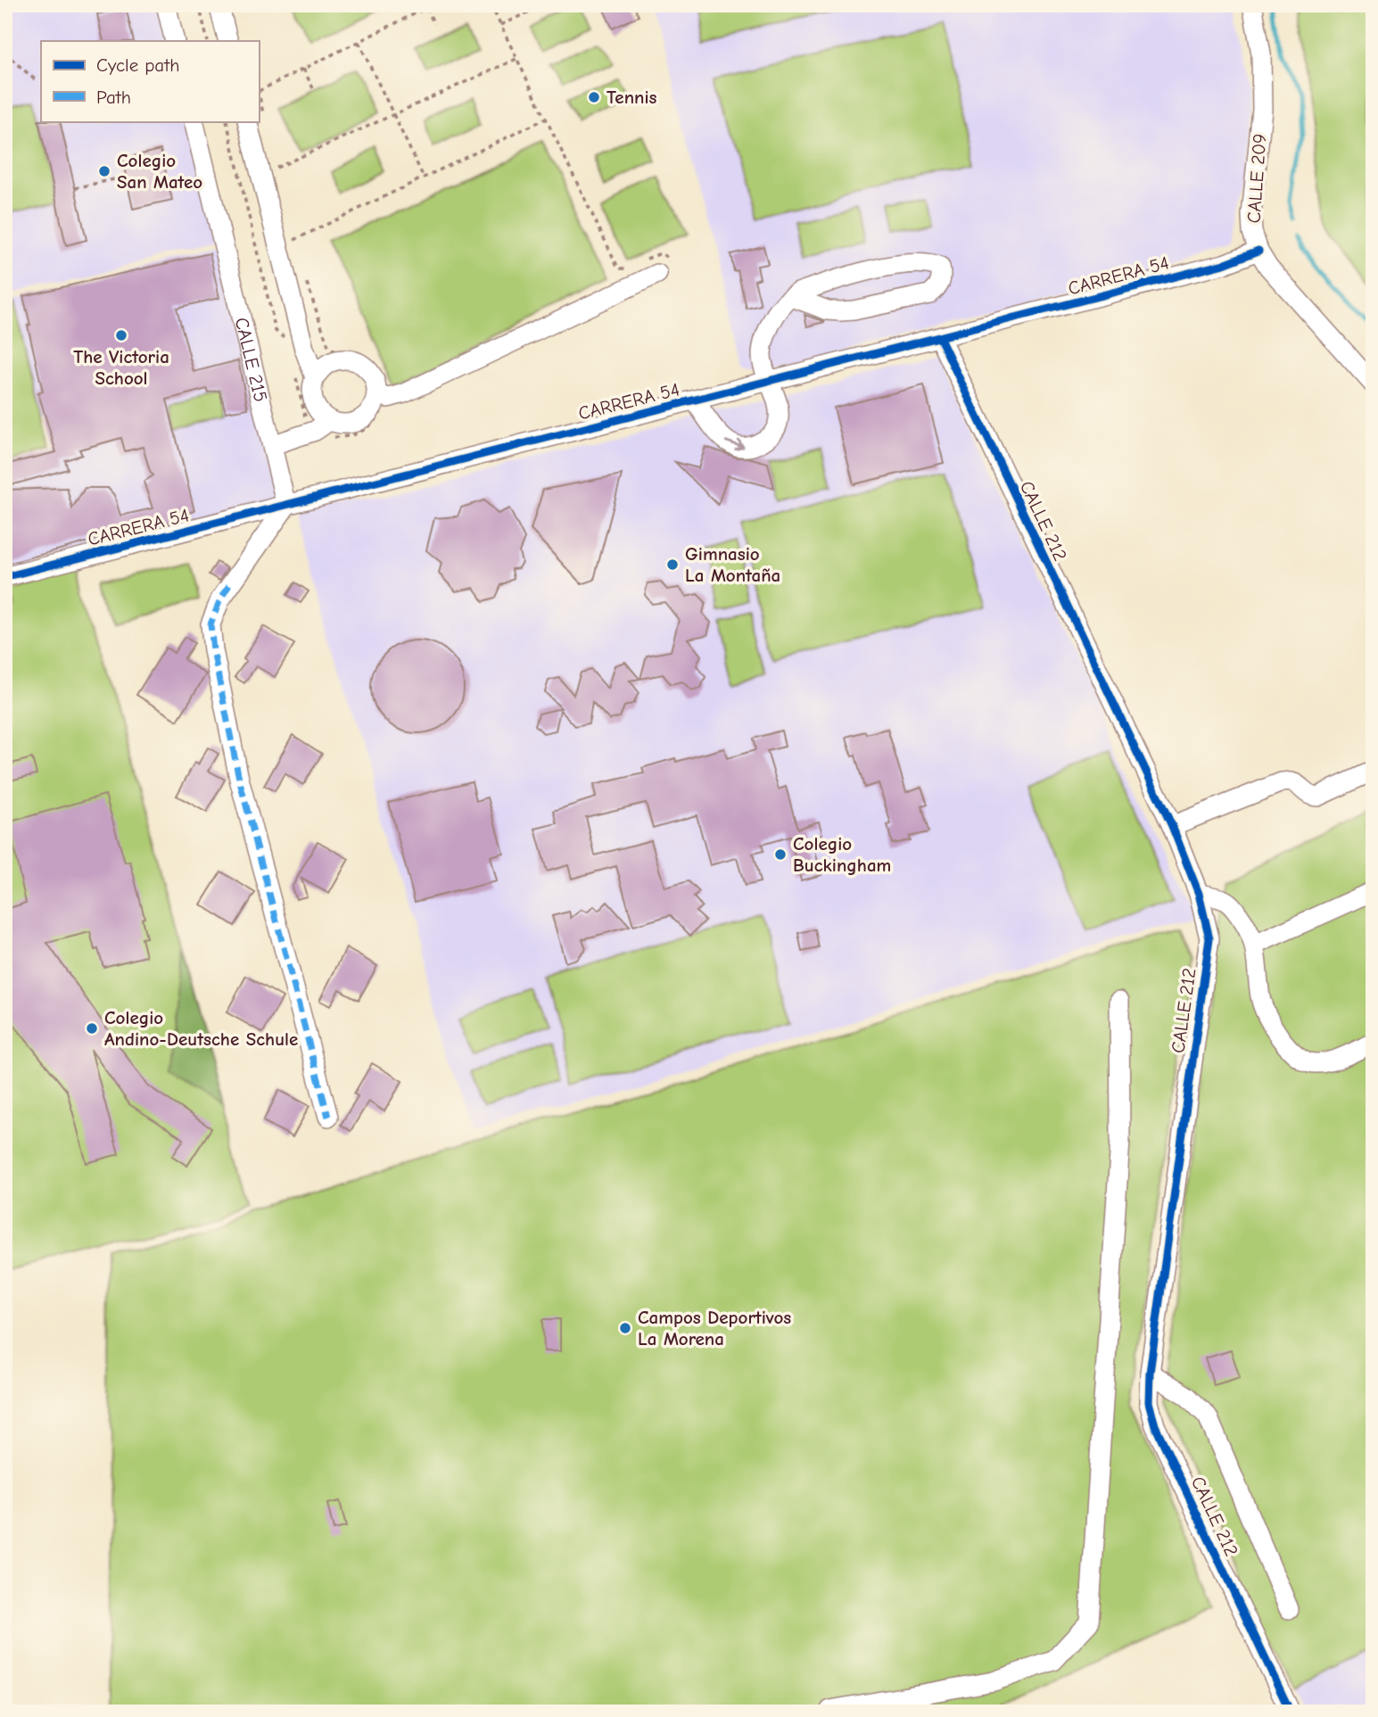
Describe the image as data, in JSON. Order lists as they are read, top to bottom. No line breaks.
{"streets":{"street":["CALLE 209","CARRERA 54","CALLE 215","CALLE 212"]},"crossings":[["CALLE 209","CARRERA 54"],["CARRERA 54","CALLE 215"],["CARRERA 54","CALLE 212"]],"places":["Tennis","Colegio San Mateo","The Victoria School","Gimnasio La Montaña","Colegio Buckingham","Colegio Andino-Deutsche Schule","Campos Deportivos La Morena"],"legend":["Cycle path","Path"]}
